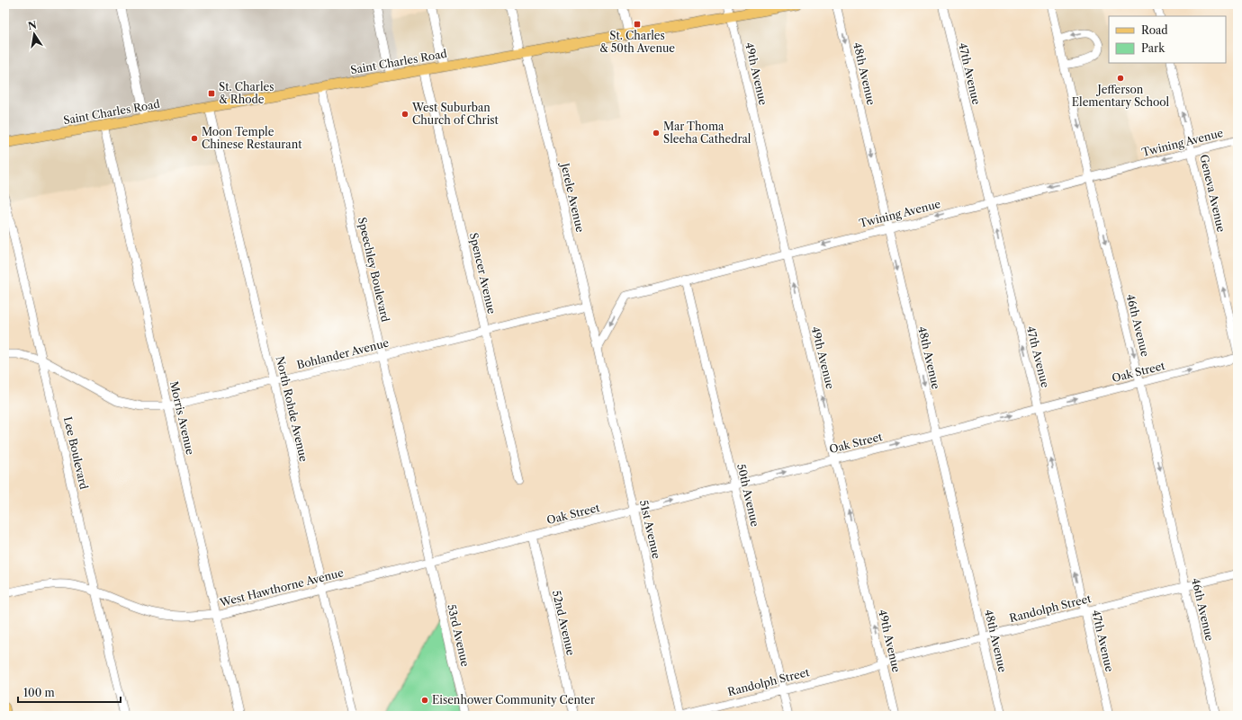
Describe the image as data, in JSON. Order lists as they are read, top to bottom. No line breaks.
{"streets":{"main road":["Saint Charles Road"],"street":["49th Avenue","48th Avenue","47th Avenue","Twining Avenue","Geneva Avenue","Jerele Avenue","Speechley Boulevard","Spencer Avenue","46th Avenue","Bohlander Avenue","Oak Street","North Rohde Avenue","Morris Avenue","Lee Boulevard","50th Avenue","51st Avenue","West Hawthorne Avenue","Randolph Street","52nd Avenue","53rd Avenue"]},"crossings":[["Saint Charles Road","49th Avenue"],["Saint Charles Road","Jerele Avenue"],["Saint Charles Road","Speechley Boulevard"],["Saint Charles Road","Spencer Avenue"],["Saint Charles Road","North Rohde Avenue"],["Saint Charles Road","Morris Avenue"],["49th Avenue","Twining Avenue"],["49th Avenue","Oak Street"],["49th Avenue","Randolph Street"],["48th Avenue","Twining Avenue"],["48th Avenue","Oak Street"],["48th Avenue","Randolph Street"],["47th Avenue","Twining Avenue"],["47th Avenue","Oak Street"],["47th Avenue","Randolph Street"],["Twining Avenue","Geneva Avenue"],["Twining Avenue","Jerele Avenue"],["Twining Avenue","46th Avenue"],["Twining Avenue","50th Avenue"],["Twining Avenue","51st Avenue"],["Jerele Avenue","Bohlander Avenue"],["Jerele Avenue","51st Avenue"],["Speechley Boulevard","Bohlander Avenue"],["Speechley Boulevard","West Hawthorne Avenue"],["Speechley Boulevard","53rd Avenue"],["Spencer Avenue","Bohlander Avenue"],["46th Avenue","Oak Street"],["46th Avenue","Randolph Street"],["Bohlander Avenue","North Rohde Avenue"],["Bohlander Avenue","Morris Avenue"],["Bohlander Avenue","Lee Boulevard"],["Oak Street","50th Avenue"],["Oak Street","51st Avenue"],["Oak Street","West Hawthorne Avenue"],["Oak Street","52nd Avenue"],["North Rohde Avenue","West Hawthorne Avenue"],["Morris Avenue","West Hawthorne Avenue"],["Lee Boulevard","West Hawthorne Avenue"],["50th Avenue","Randolph Street"],["51st Avenue","Randolph Street"],["West Hawthorne Avenue","53rd Avenue"]],"one_way":["49th Avenue","48th Avenue","47th Avenue","Twining Avenue","Geneva Avenue","46th Avenue","Oak Street"],"places":{"transit":["St. Charles & 50th Avenue","St. Charles & Rhode"],"other":["Jefferson Elementary School","West Suburban Church of Christ","Mar Thoma Sleeha Cathedral","Moon Temple Chinese Restaurant","Eisenhower Community Center"]},"legend":["Road","Park"],"scale_bar":"100 m","north":"top"}
